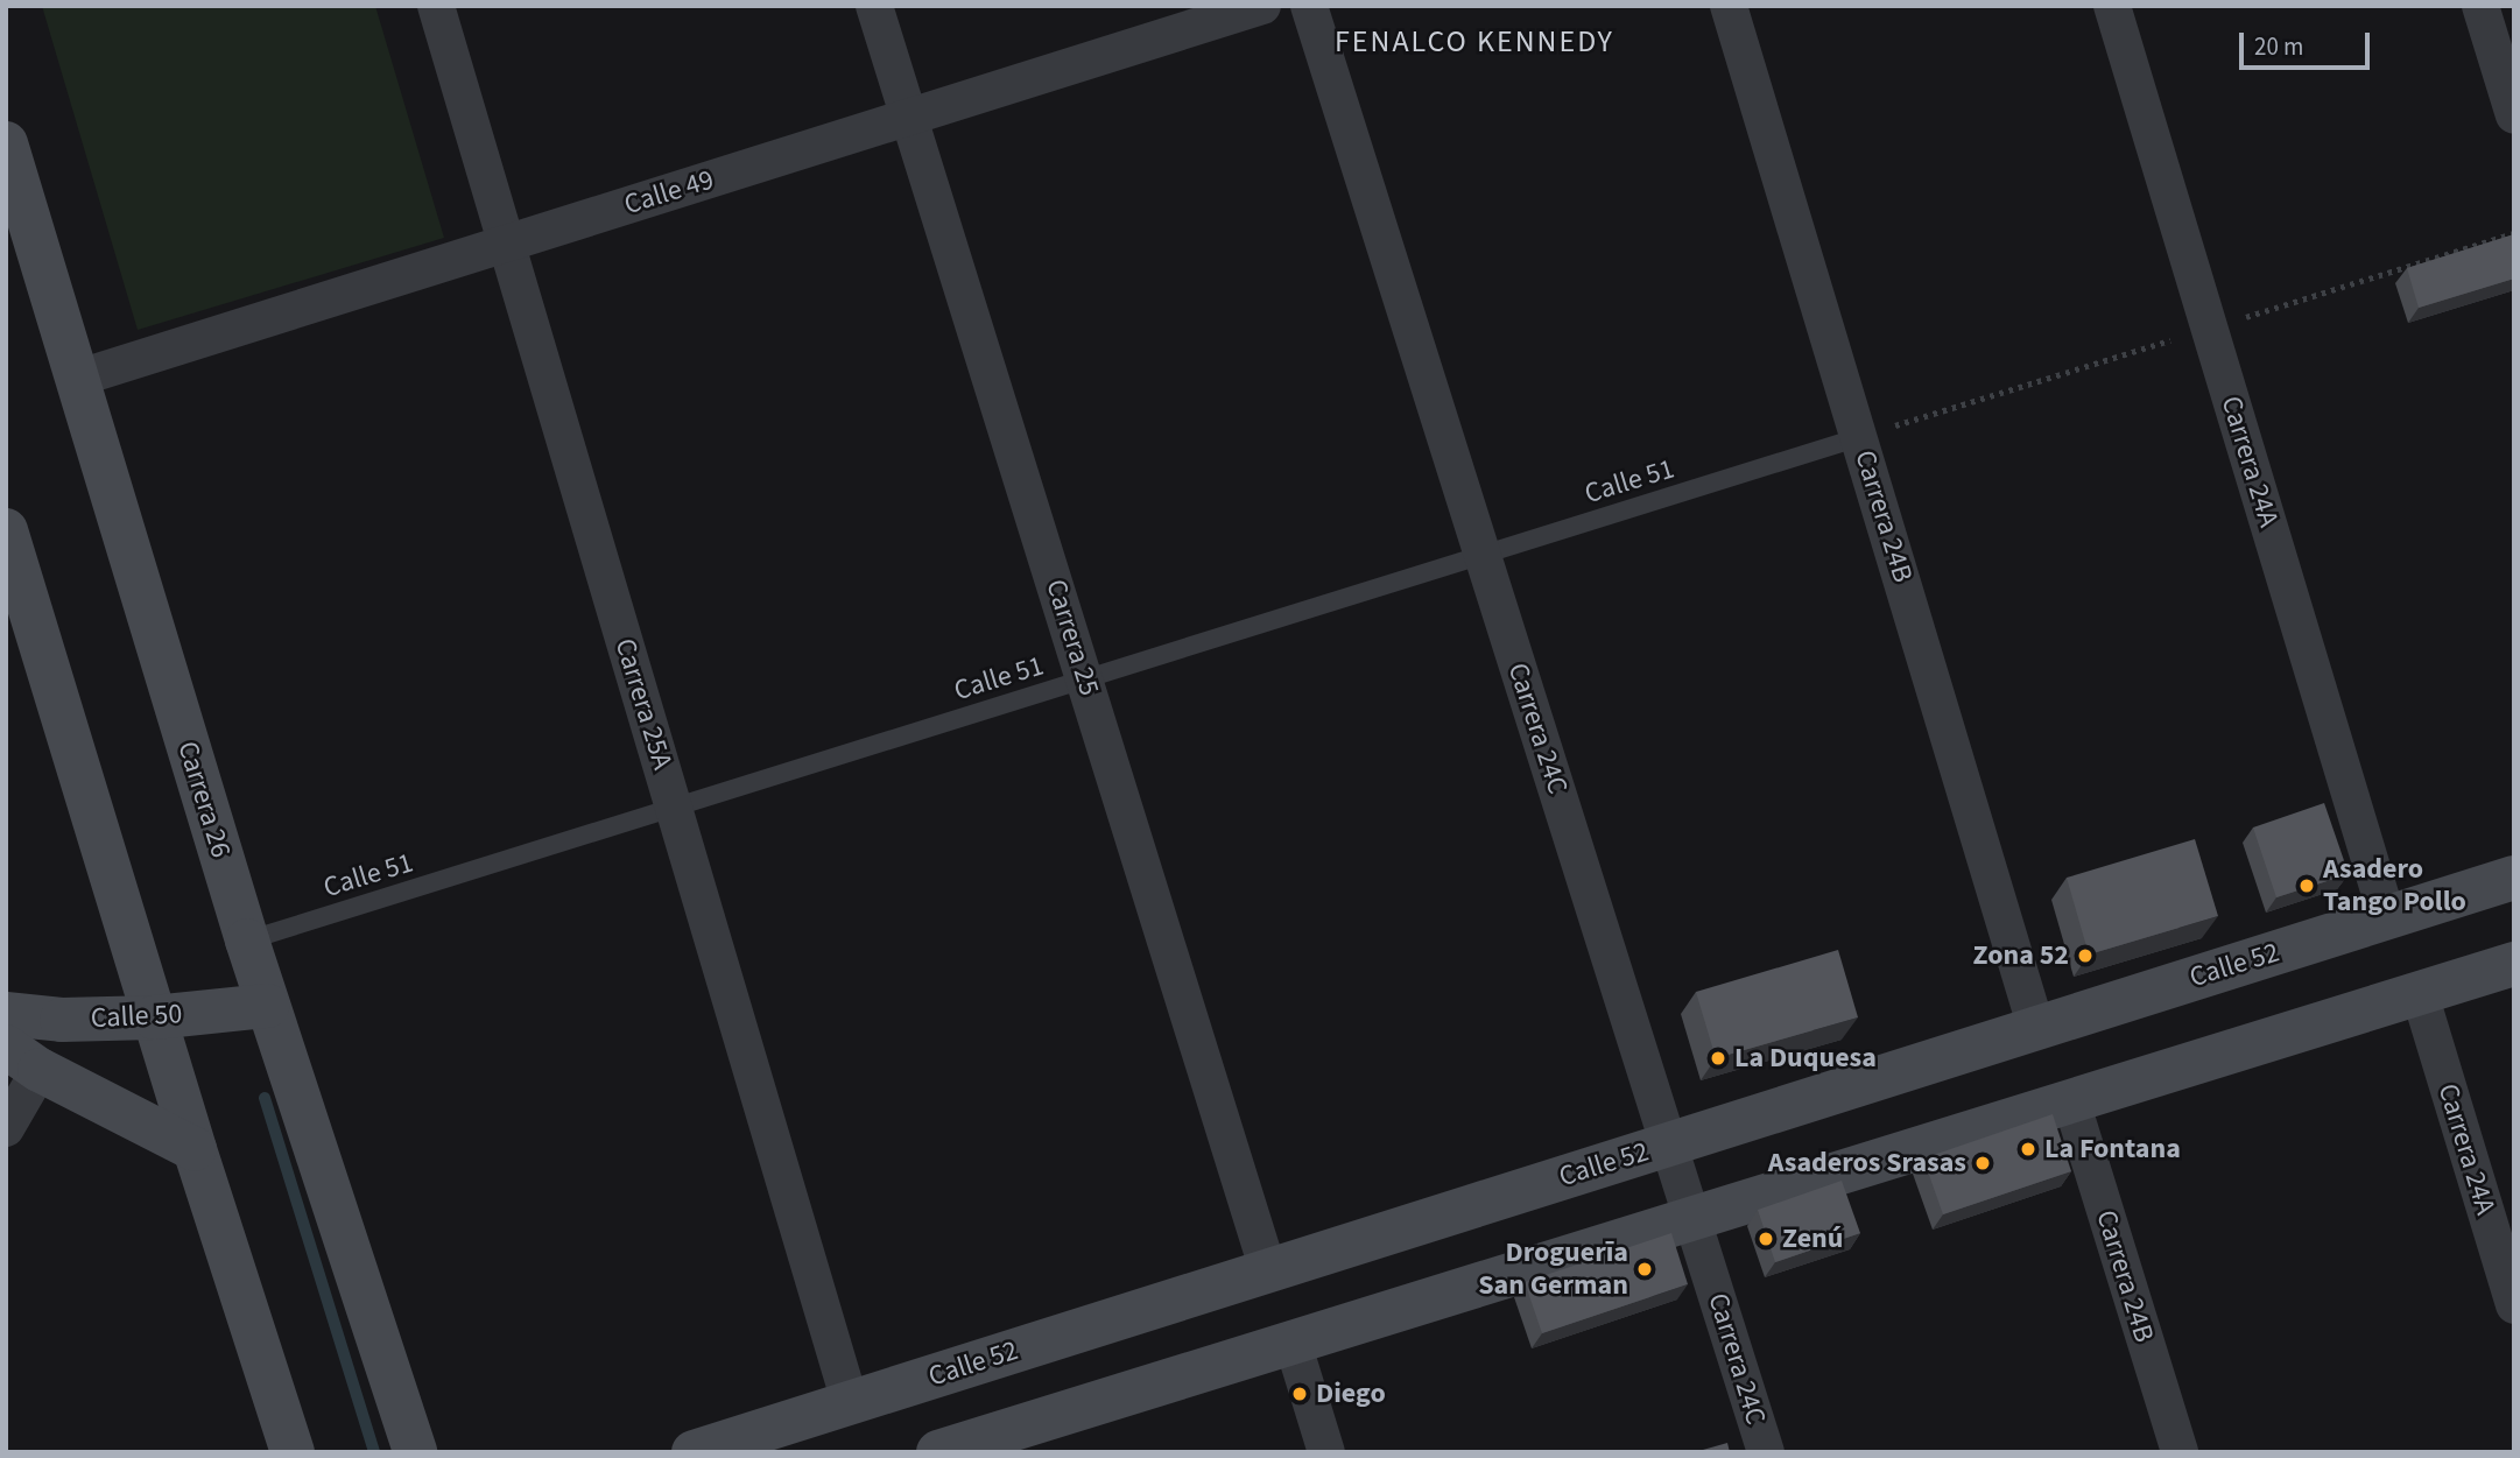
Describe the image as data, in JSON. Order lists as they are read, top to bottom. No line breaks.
{"streets":{"street":["Calle 49","Carrera 24A","Carrera 24B","Carrera 25","Carrera 25A","Carrera 24C","Carrera 26","Calle 52","Calle 50"],"lane":["Calle 51"]},"crossings":[["Calle 49","Carrera 25"],["Calle 49","Carrera 25A"],["Calle 49","Carrera 26"],["Carrera 24A","Calle 52"],["Calle 51","Carrera 24B"],["Calle 51","Carrera 25"],["Calle 51","Carrera 25A"],["Calle 51","Carrera 24C"],["Calle 51","Carrera 26"],["Carrera 24B","Calle 52"],["Carrera 25","Calle 52"],["Carrera 25A","Calle 52"],["Carrera 24C","Calle 52"],["Carrera 26","Calle 50"]],"districts":["FENALCO KENNEDY"],"places":["Asadero Tango Pollo","Zona 52","La Duquesa","La Fontana","Asaderos Srasas","Zenú","Droguerīa San German","Diego"],"scale_bar":"20 m"}
